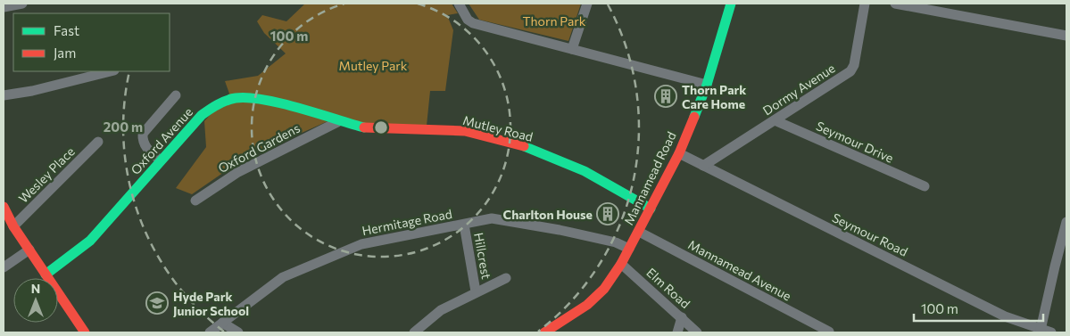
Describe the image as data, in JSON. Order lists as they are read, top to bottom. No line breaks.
{"streets":{"street":["Dormy Avenue","Mutley Road","Oxford Avenue","Seymour Drive","Oxford Gardens","Wesley Place","Mannamead Road","Hermitage Road","Seymour Road","Hillcrest","Mannamead Avenue","Elm Road"]},"crossings":[["Dormy Avenue","Seymour Drive"],["Dormy Avenue","Seymour Road"],["Mutley Road","Oxford Avenue"],["Mutley Road","Oxford Gardens"],["Mutley Road","Mannamead Road"],["Mannamead Road","Hermitage Road"],["Mannamead Road","Seymour Road"],["Mannamead Road","Mannamead Avenue"],["Mannamead Road","Elm Road"],["Hermitage Road","Hillcrest"]],"parks":["Thorn Park","Mutley Park"],"places":{"building":["Thorn Park Care Home","Charlton House"],"school or university":["Hyde Park Junior School"]},"legend":["Fast","Jam"],"scale_bar":"100 m","north":"top","rings":["100 m","200 m"]}
